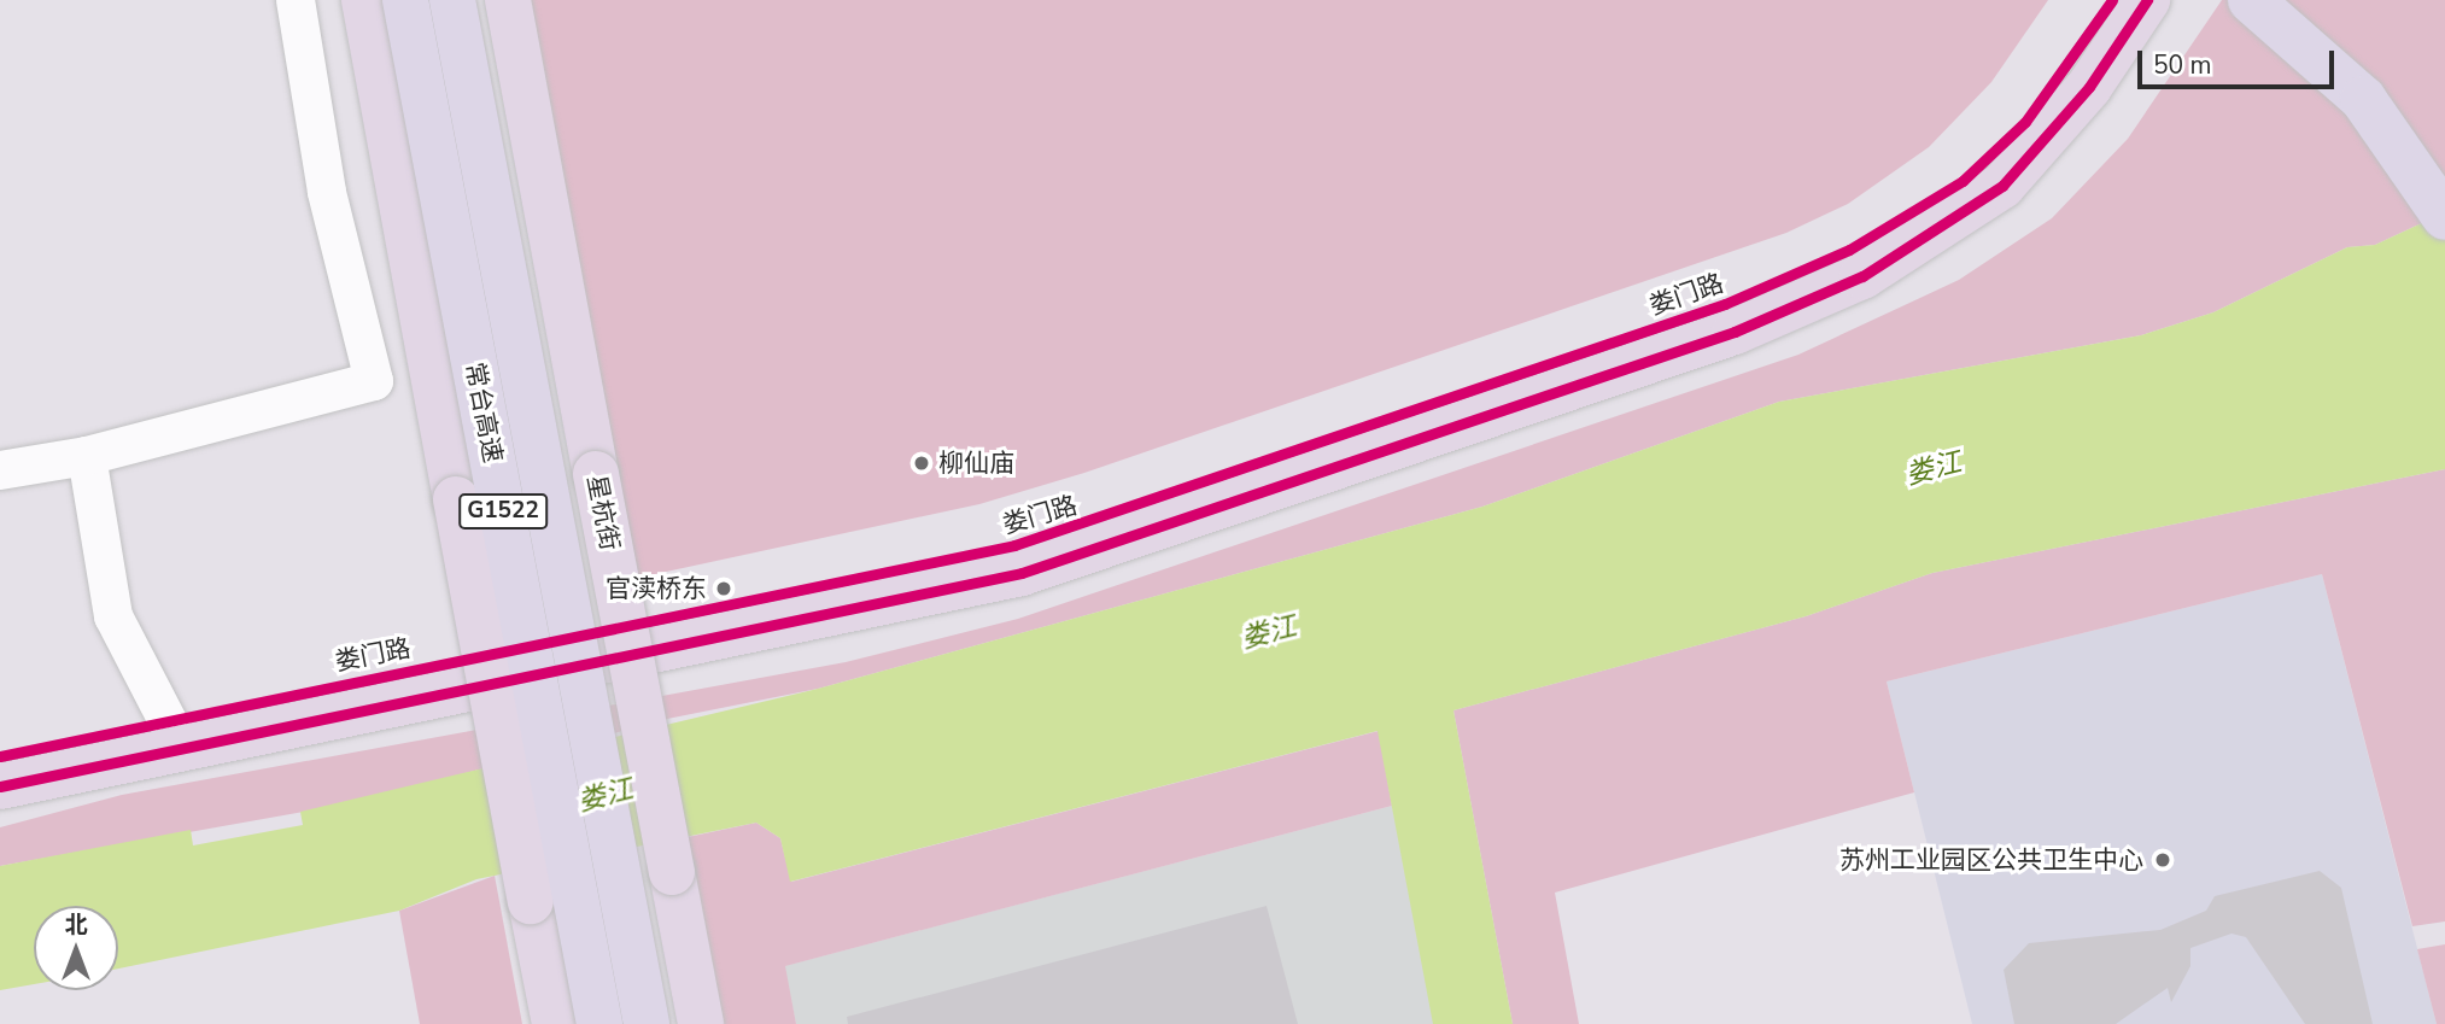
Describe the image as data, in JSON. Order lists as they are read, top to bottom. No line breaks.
{"streets":{"highway":["常台高速","G1522"],"main road":["娄门路","星杭街"]},"water":["娄江"],"places":["柳仙庙","官渎桥东","苏州工业园区公共卫生中心"],"scale_bar":"50 m","north":"top"}
